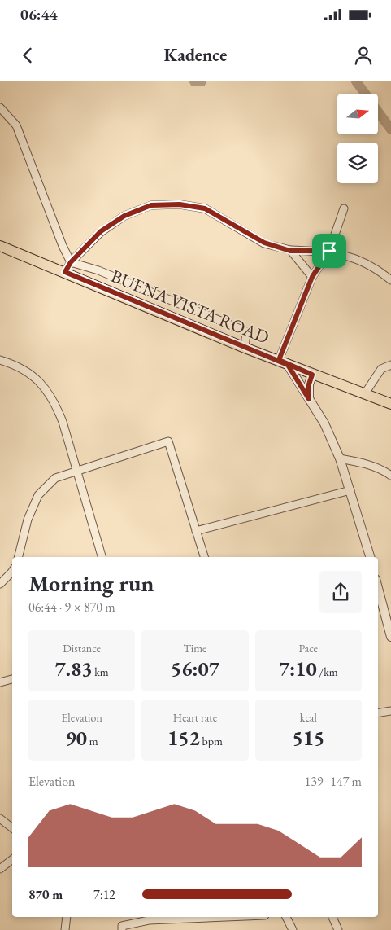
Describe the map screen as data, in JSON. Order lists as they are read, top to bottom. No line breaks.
{"streets":{"main road":["BUENA VISTA ROAD"]},"north":"right","page":{"status":"06:44","header":"Kadence","heading":["Morning run","06:44 · 9 × 870 m"],"stats":[["Distance","7.83 km"],["Time","56:07"],["Pace","7:10 /km"],["Elevation","90 m"],["Heart rate","152 bpm"],["kcal","515"]],"chart":["Elevation","139–147 m"],"list":[{"name":"870 m","note":"7:12"}]}}
